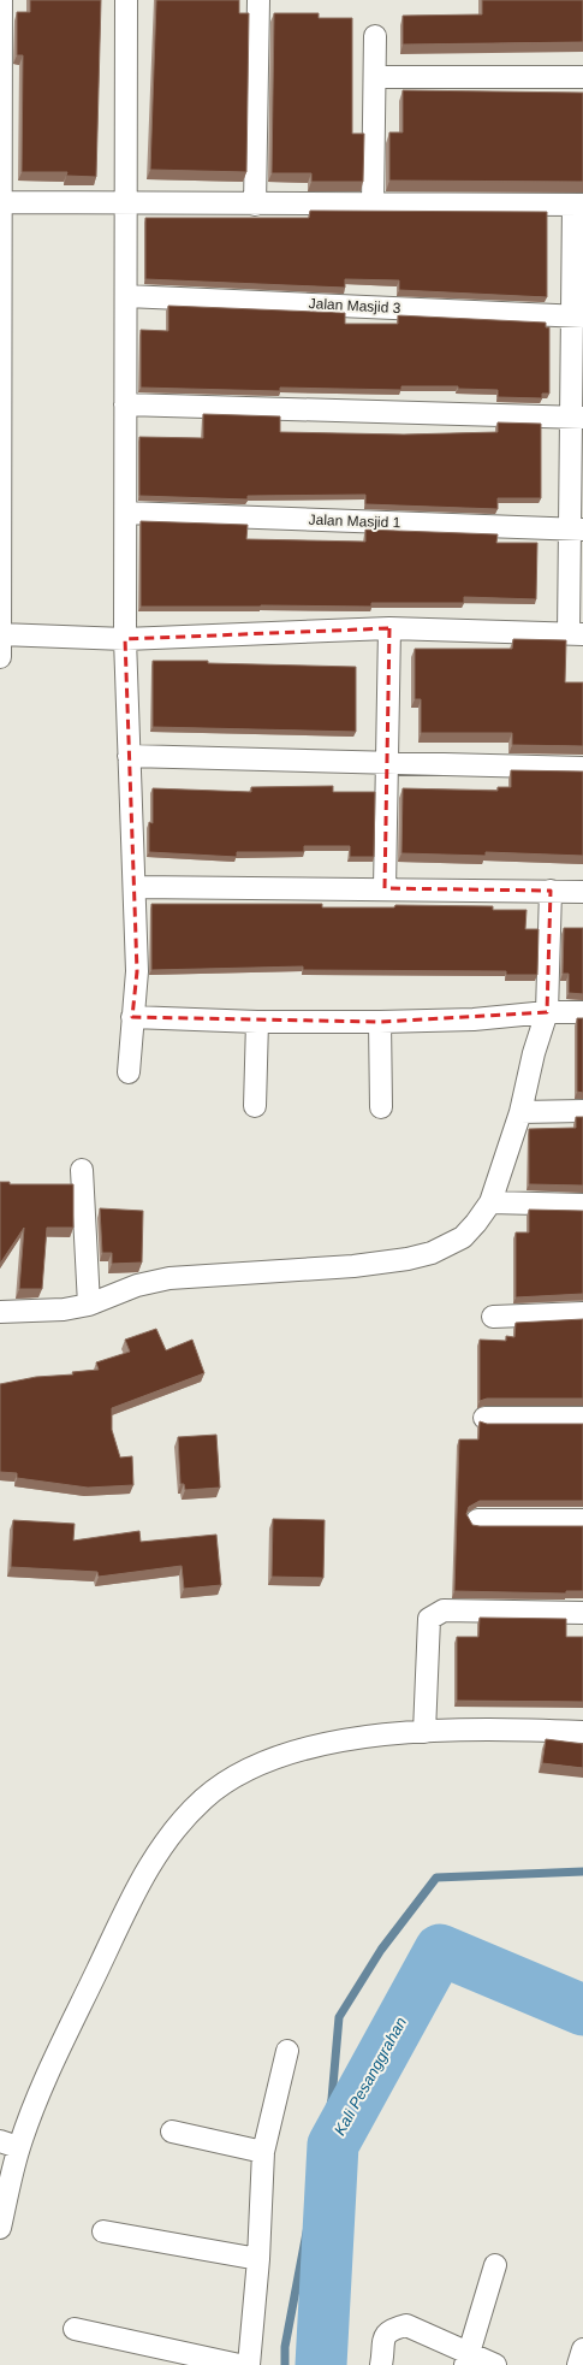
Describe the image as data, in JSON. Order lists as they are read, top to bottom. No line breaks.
{"streets":{"street":["Jalan Masjid 3","Jalan Masjid 1"]},"water":["Kali Pesanggrahan"]}
